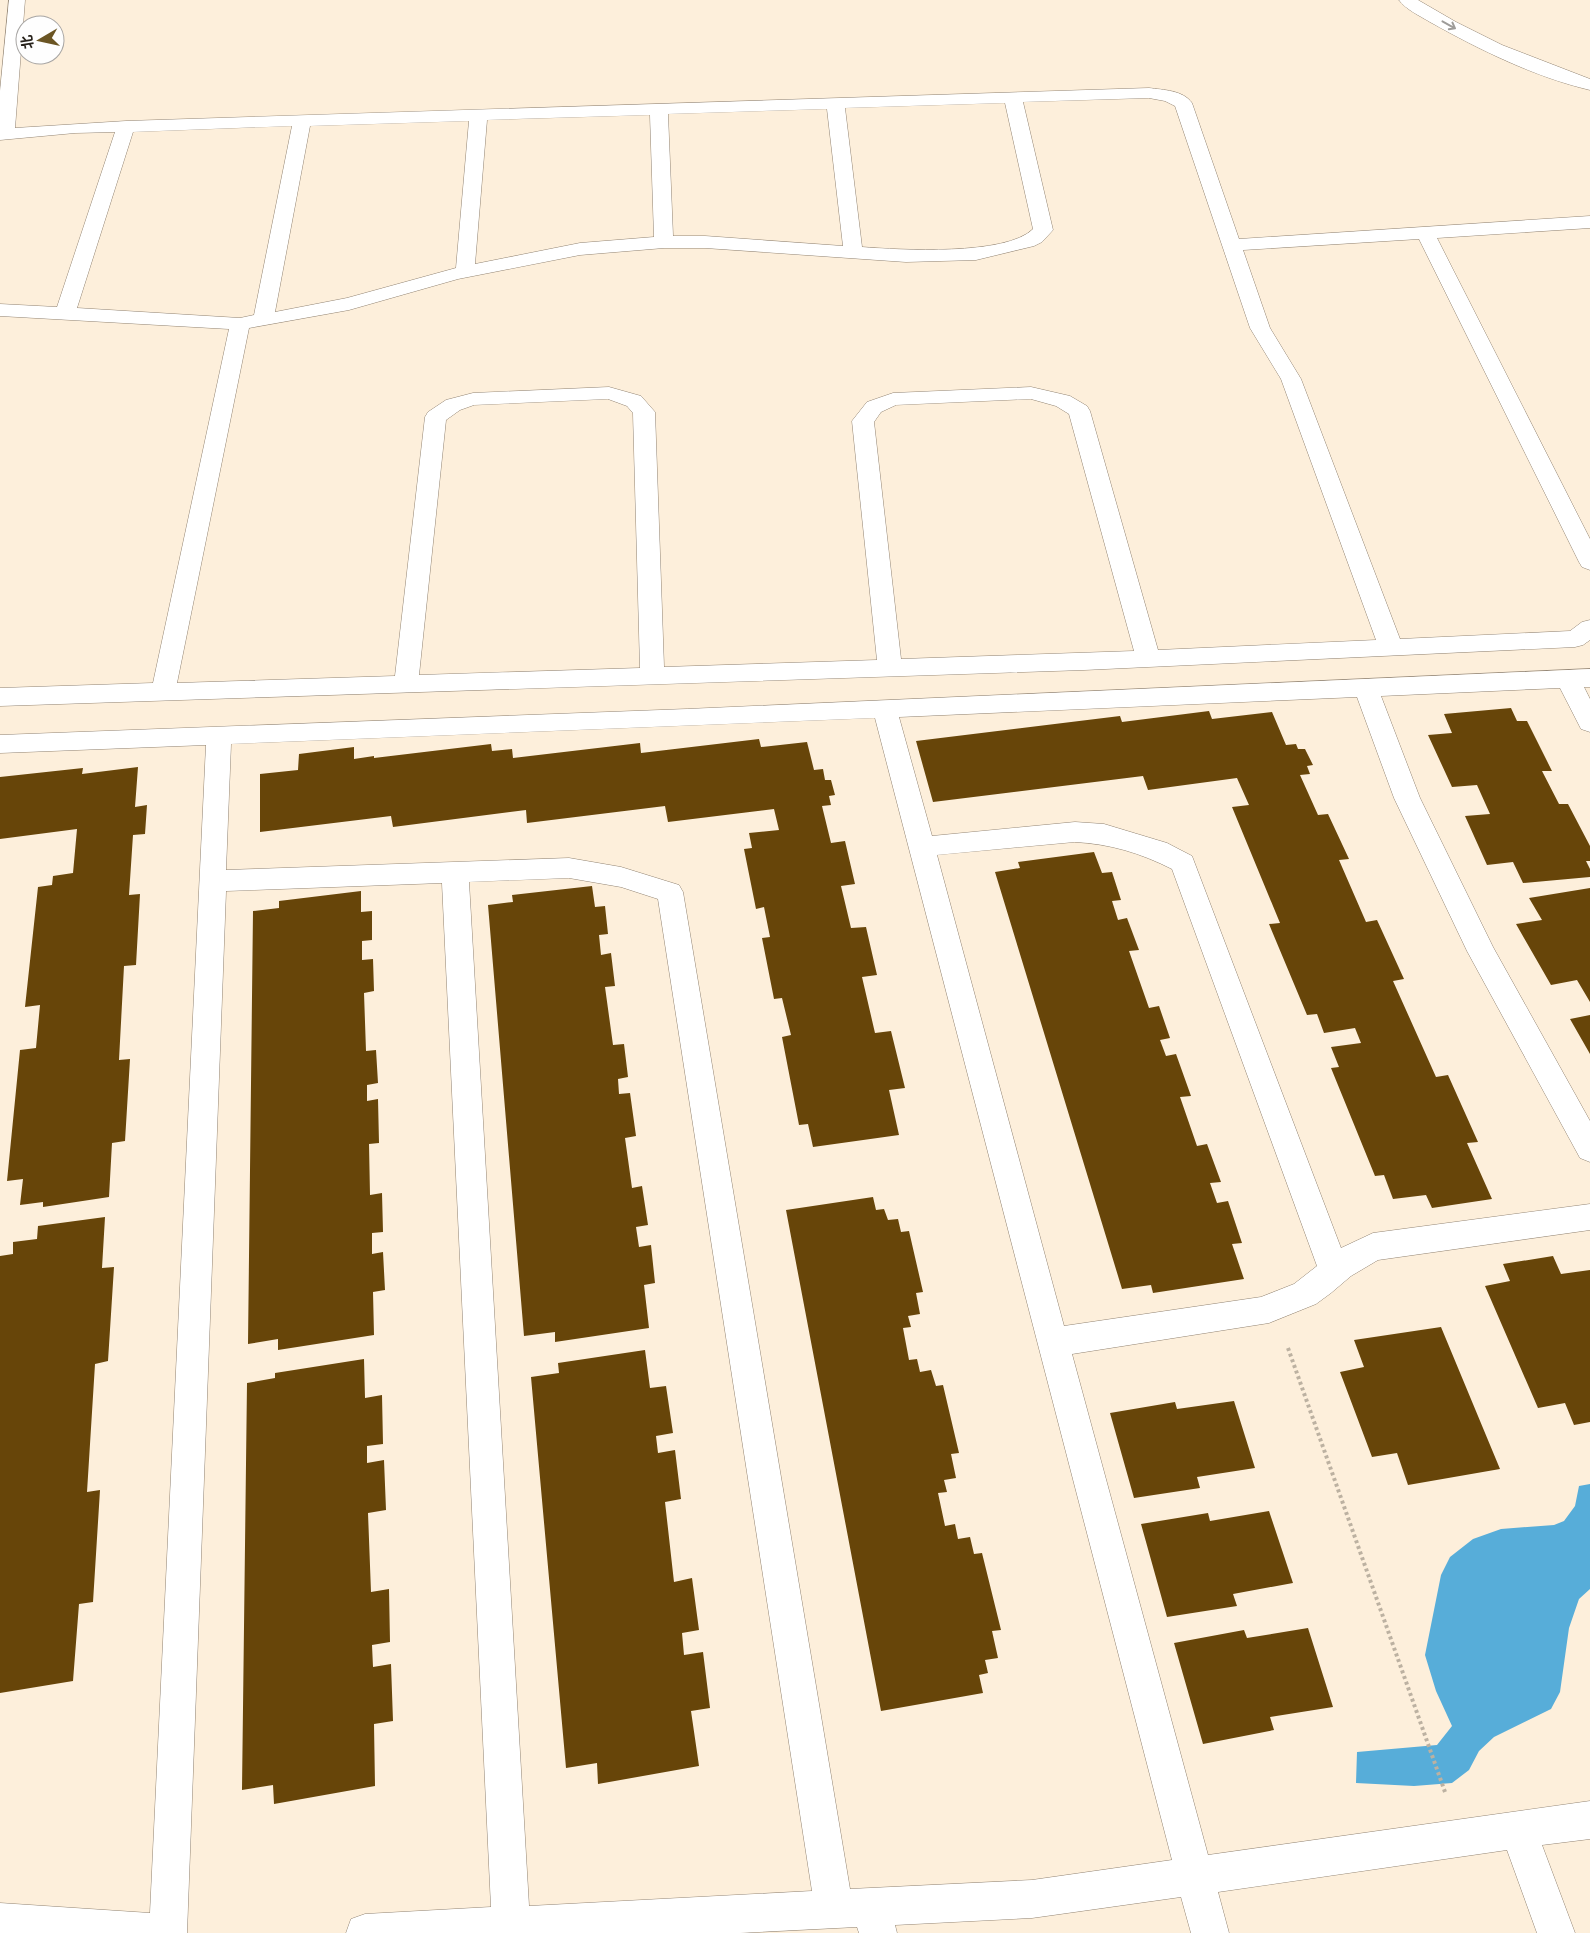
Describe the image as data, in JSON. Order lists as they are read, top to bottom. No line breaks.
{"north":"left"}
